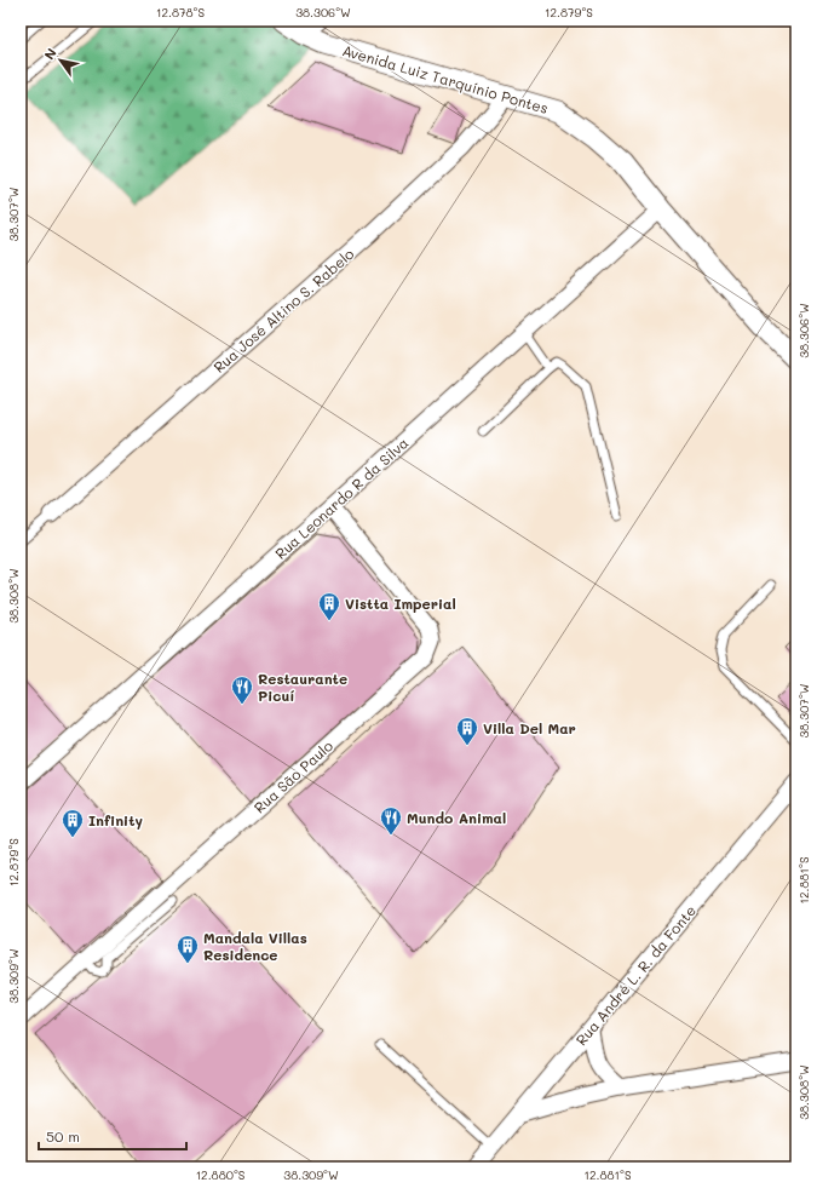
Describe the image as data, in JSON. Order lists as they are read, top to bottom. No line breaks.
{"streets":{"street":["Avenida Luiz Tarquínio Pontes","Rua José Altino S. Rabelo","Rua Leonardo R da Silva","Rua São Paulo","Rua André L. R. da Fonte"]},"crossings":[["Avenida Luiz Tarquínio Pontes","Rua José Altino S. Rabelo"],["Avenida Luiz Tarquínio Pontes","Rua Leonardo R da Silva"],["Rua Leonardo R da Silva","Rua São Paulo"]],"places":{"building":["Vistta Imperial","Villa Del Mar","Infinity","Mandala Villas Residence"],"restaurant":["Restaurante Picuí","Mundo Animal"]},"scale_bar":"50 m","north":"top left","coordinates":["12.878°S","38.306°W","12.879°S","38.307°W","38.308°W","12.881°S","38.309°W","12.880°S"]}
